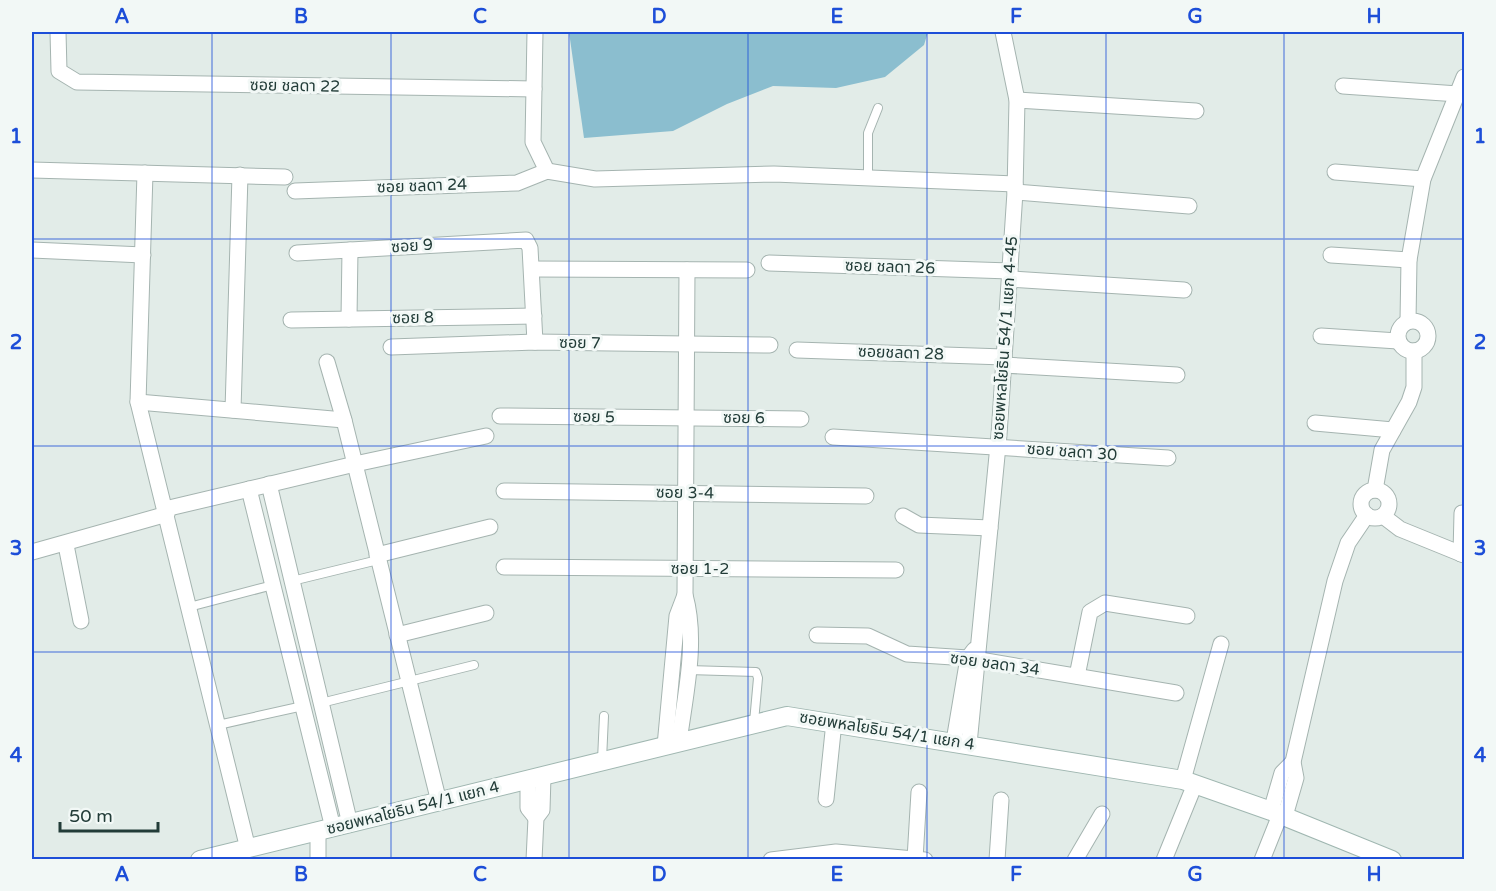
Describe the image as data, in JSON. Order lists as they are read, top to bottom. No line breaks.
{"streets":{"street":["ซอย ชลดา 22","ซอย ชลดา 24","ซอย 9","ซอย ชลดา 26","ซอย 8","ซอยพหลโยธิน 54/1 แยก 4-45","ซอย 7","ซอยชลดา 28","ซอย 5","ซอย 6","ซอย ชลดา 30","ซอย 3-4","ซอย 1-2","ซอย ชลดา 34","ซอยพหลโยธิน 54/1 แยก 4"]},"crossings":[["ซอย ชลดา 26","ซอยพหลโยธิน 54/1 แยก 4-45"],["ซอยพหลโยธิน 54/1 แยก 4-45","ซอยชลดา 28"],["ซอยพหลโยธิน 54/1 แยก 4-45","ซอย ชลดา 30"],["ซอยพหลโยธิน 54/1 แยก 4-45","ซอย ชลดา 34"],["ซอยพหลโยธิน 54/1 แยก 4-45","ซอยพหลโยธิน 54/1 แยก 4"],["ซอย 5","ซอย 6"]],"scale_bar":"50 m","grid":{"columns":["A","B","C","D","E","F","G","H"],"rows":["1","2","3","4"]}}
